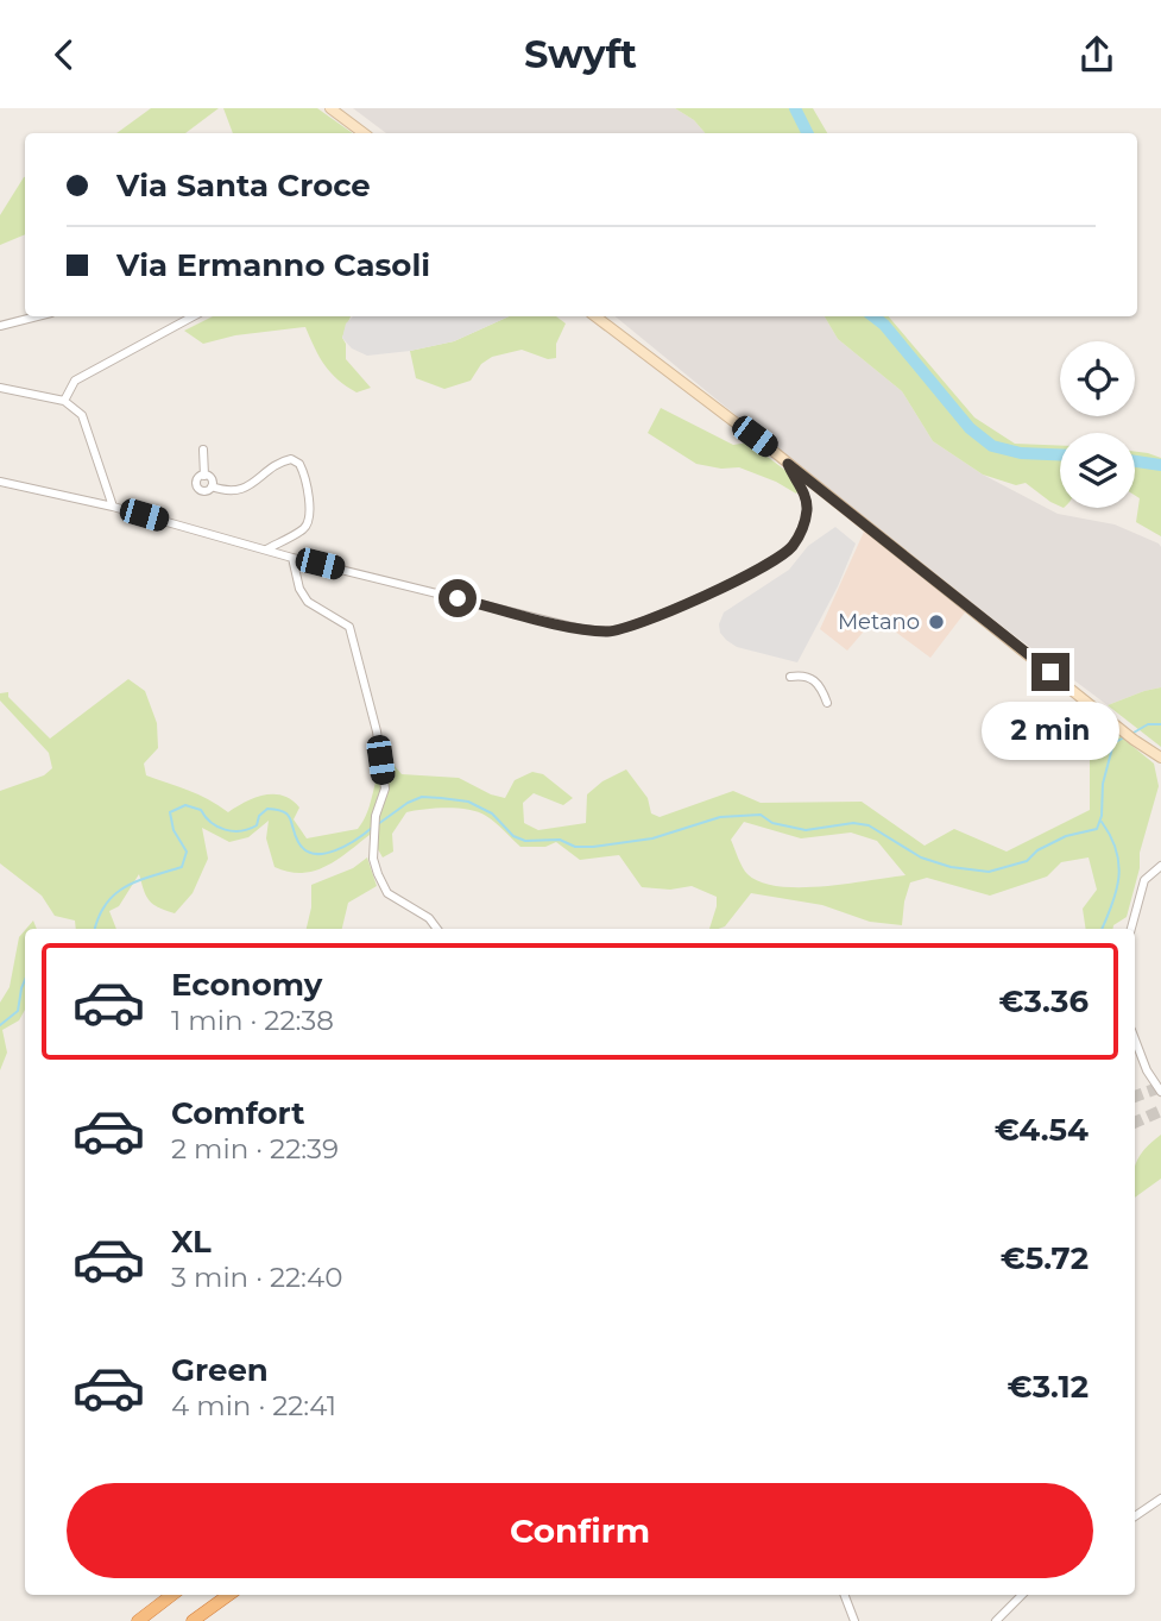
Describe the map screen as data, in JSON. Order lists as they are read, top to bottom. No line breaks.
{"places":["Metano"],"page":{"header":"Swyft","banner":["Via Santa Croce","Via Ermanno Casoli"],"bubble":"2 min","list":[{"name":"Economy","note":"1 min · 22:38","value":"€3.36"},{"name":"Comfort","note":"2 min · 22:39","value":"€4.54"},{"name":"XL","note":"3 min · 22:40","value":"€5.72"},{"name":"Green","note":"4 min · 22:41","value":"€3.12"}],"buttons":"Confirm"}}
